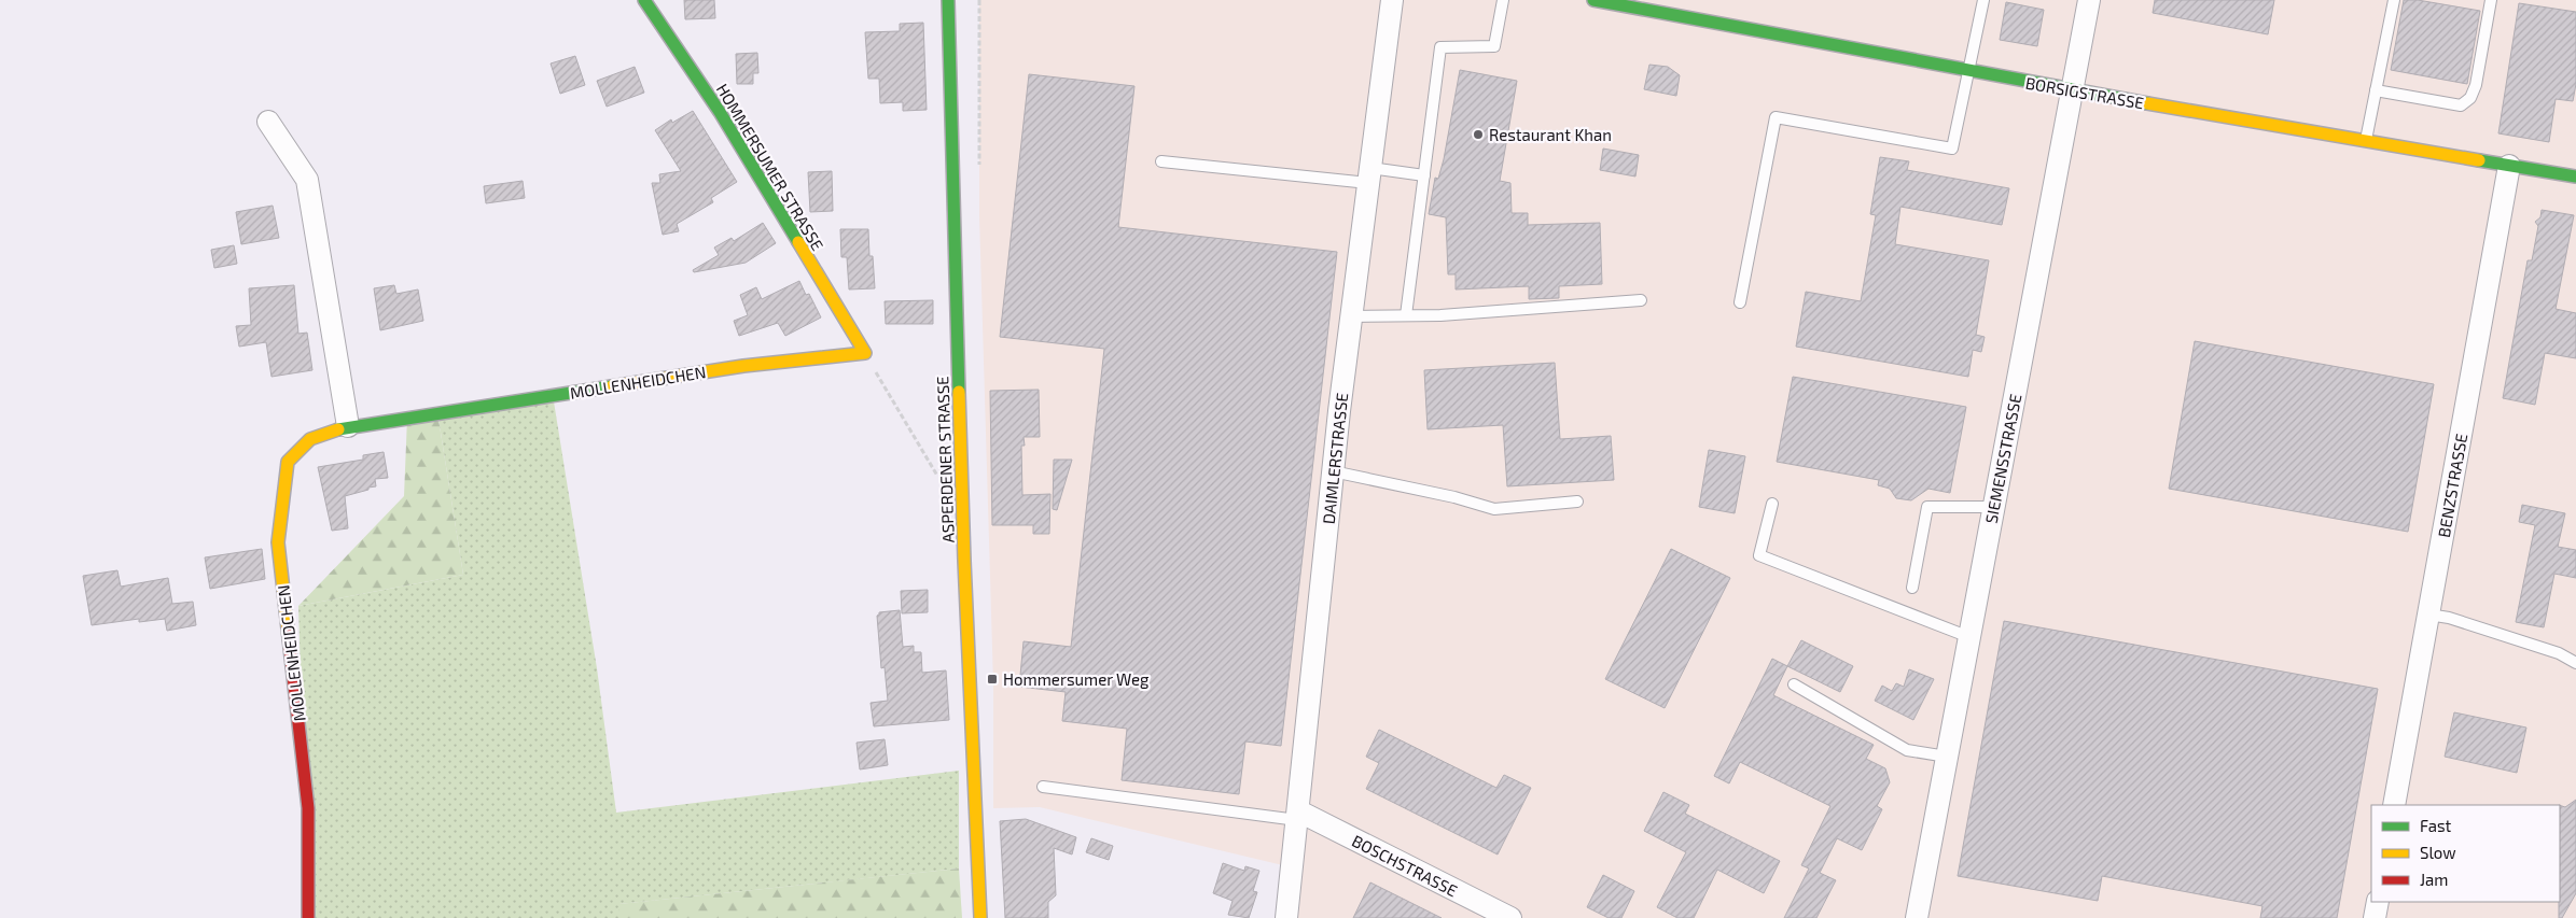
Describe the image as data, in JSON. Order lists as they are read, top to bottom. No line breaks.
{"streets":{"street":["BORSIGSTRASSE","HOMMERSUMER STRASSE","MOLLENHEIDCHEN","DAIMLERSTRASSE","SIEMENSSTRASSE","ASPERDENER STRASSE","BENZSTRASSE","BOSCHSTRASSE"]},"crossings":[["BORSIGSTRASSE","SIEMENSSTRASSE"],["BORSIGSTRASSE","BENZSTRASSE"],["HOMMERSUMER STRASSE","MOLLENHEIDCHEN"],["DAIMLERSTRASSE","BOSCHSTRASSE"]],"places":{"other":["Restaurant Khan"],"transit":["Hommersumer Weg"]},"legend":["Fast","Slow","Jam"]}
